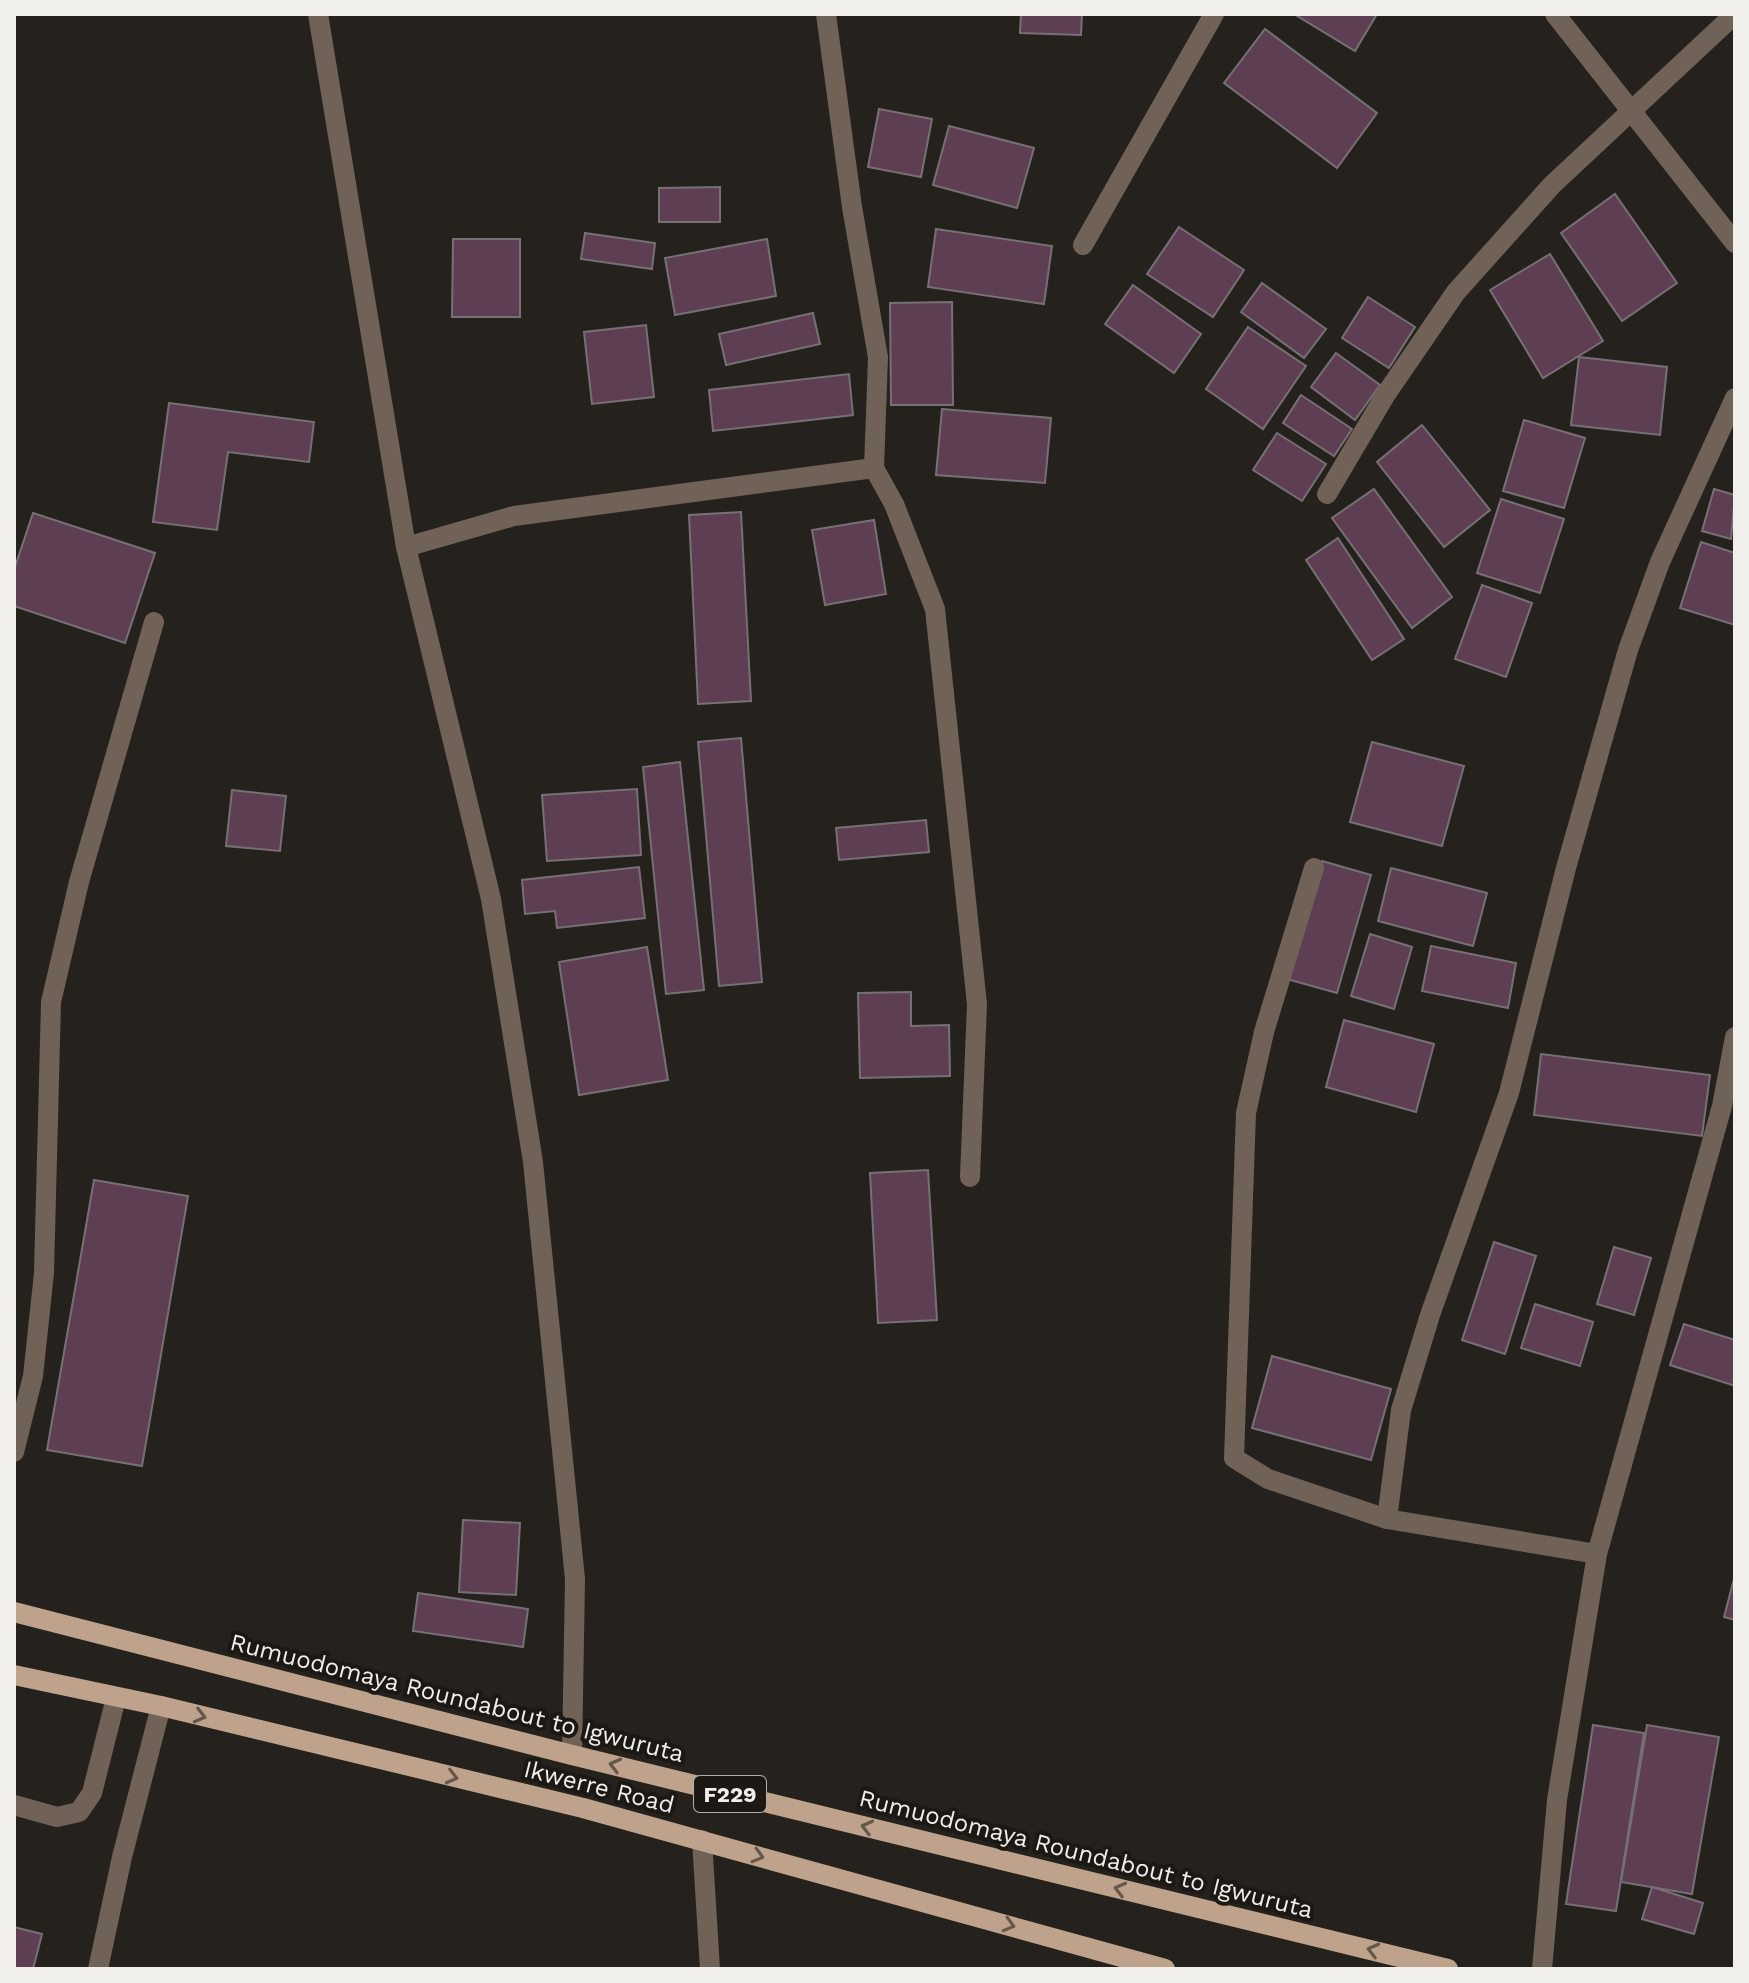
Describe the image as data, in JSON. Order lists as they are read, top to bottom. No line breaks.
{"streets":{"main road":["Rumuodomaya Roundabout to Igwuruta","Ikwerre Road","F229"]},"one_way":["Rumuodomaya Roundabout to Igwuruta","Ikwerre Road"]}
